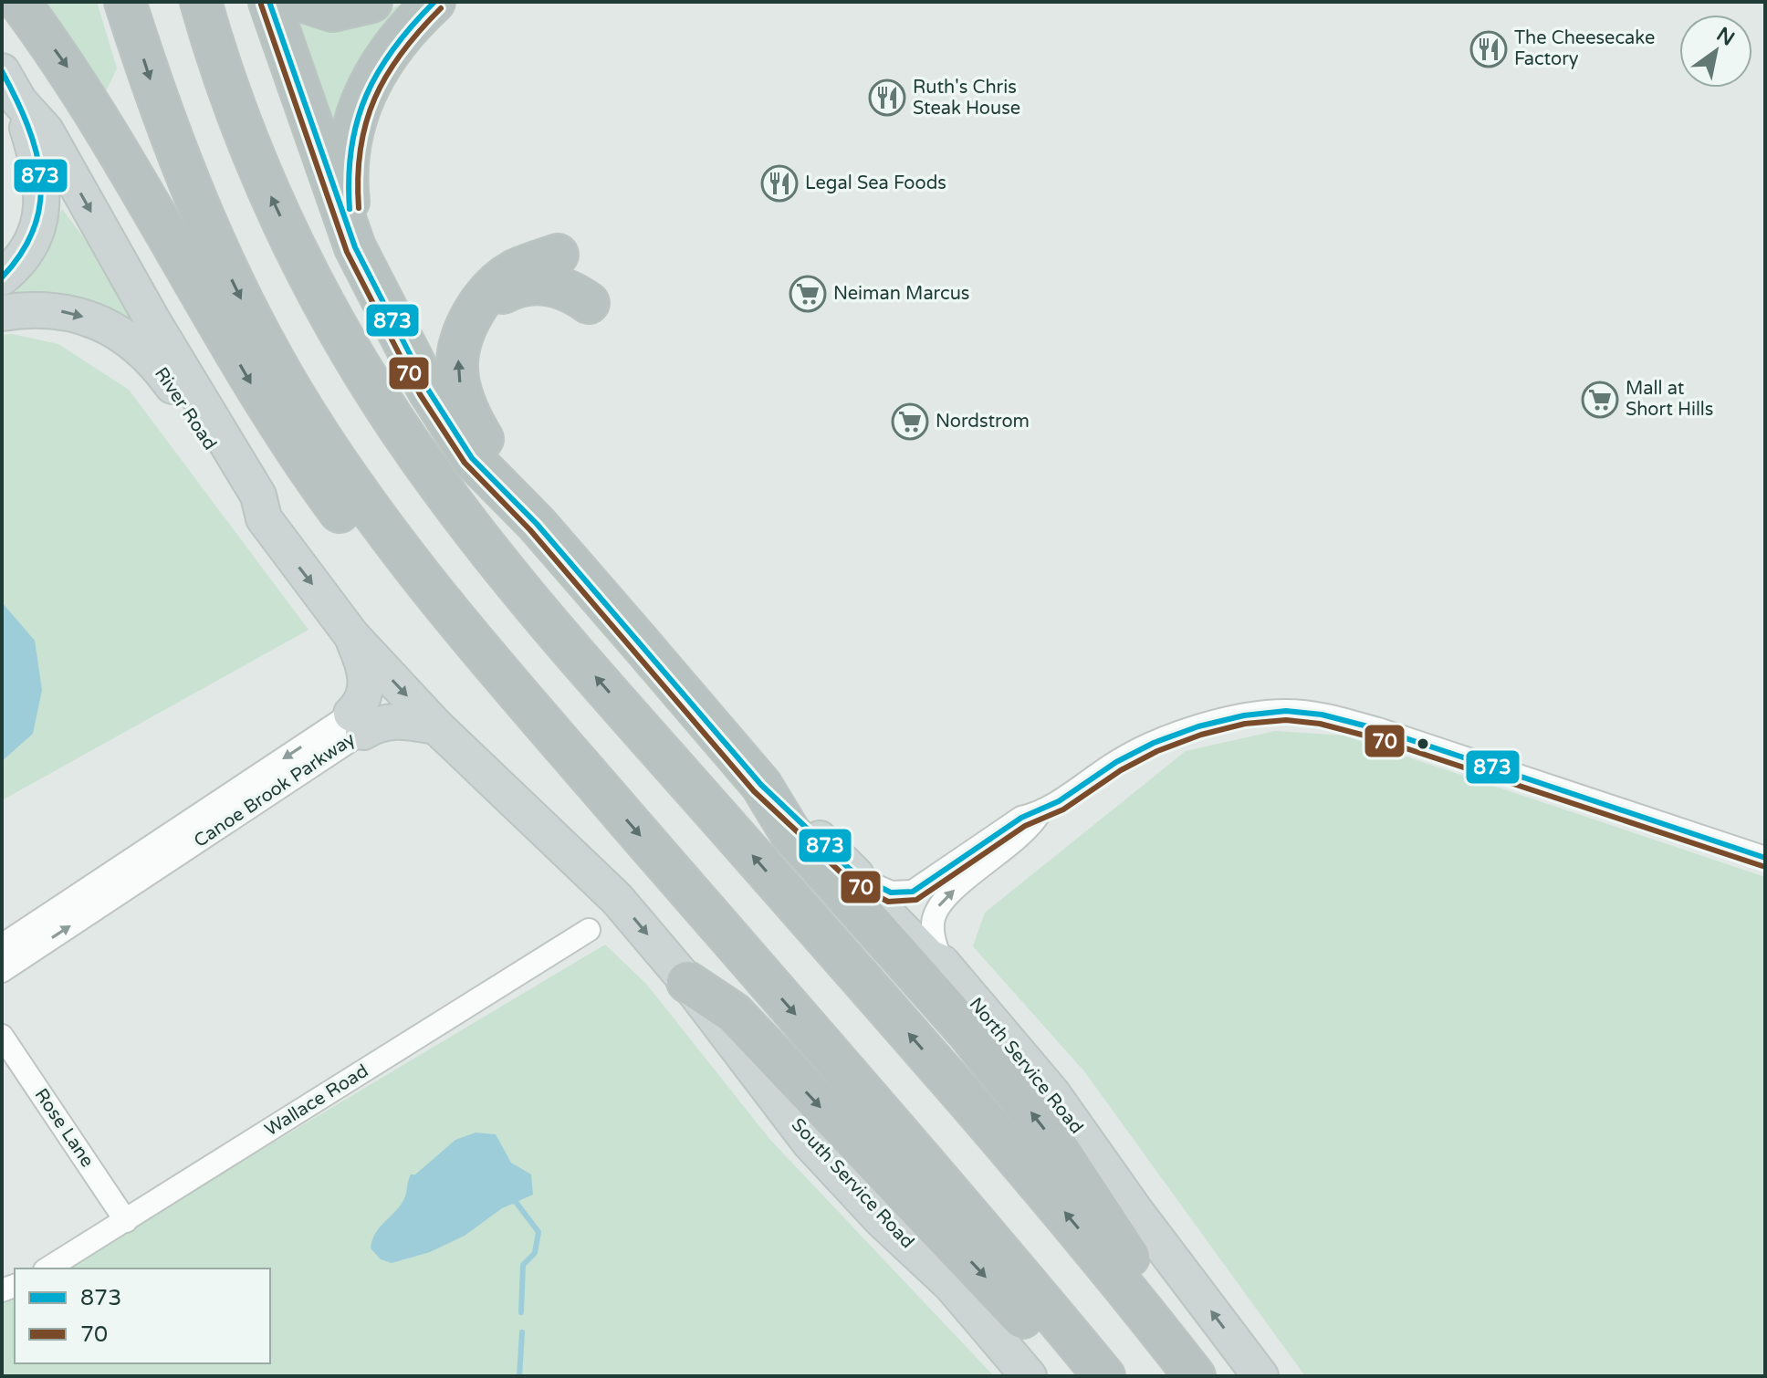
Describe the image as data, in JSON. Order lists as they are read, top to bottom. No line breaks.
{"streets":{"main road":["River Road","North Service Road","South Service Road"],"street":["Canoe Brook Parkway","Wallace Road","Rose Lane"]},"crossings":[["Wallace Road","Rose Lane"]],"one_way":["North Service Road","South Service Road"],"places":{"restaurant":["The Cheesecake Factory","Ruth's Chris Steak House","Legal Sea Foods"],"supermarket":["Neiman Marcus","Mall at Short Hills","Nordstrom"]},"lines":["transit line 873","transit line 70"],"legend":["873","70"],"north":"top right"}
